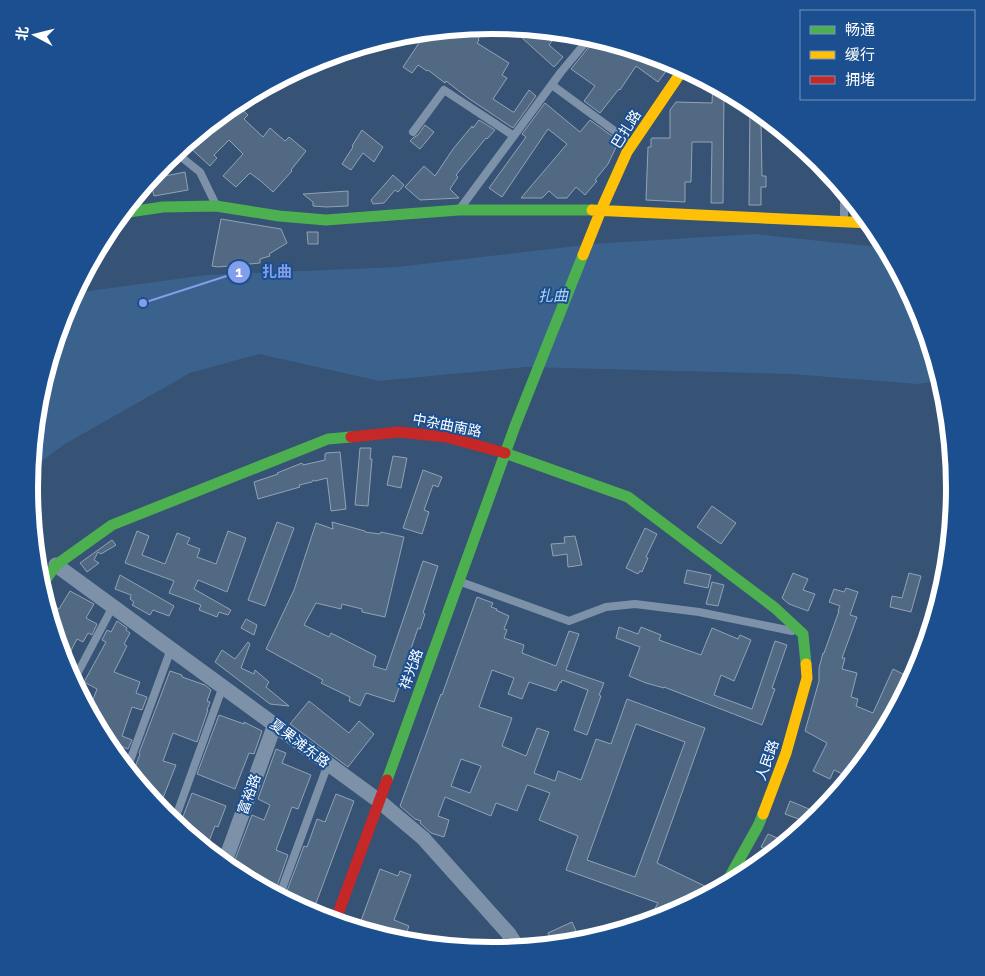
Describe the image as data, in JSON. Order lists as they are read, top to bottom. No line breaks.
{"streets":{"street":["巴扎路","中杂曲南路","祥光路","夏果滩东路","人民路","富裕路"]},"crossings":[["巴扎路","祥光路"],["中杂曲南路","祥光路"],["中杂曲南路","夏果滩东路"],["中杂曲南路","人民路"],["祥光路","夏果滩东路"],["夏果滩东路","富裕路"]],"water":["扎曲"],"places":["扎曲"],"legend":["畅通","缓行","拥堵"],"north":"left"}
